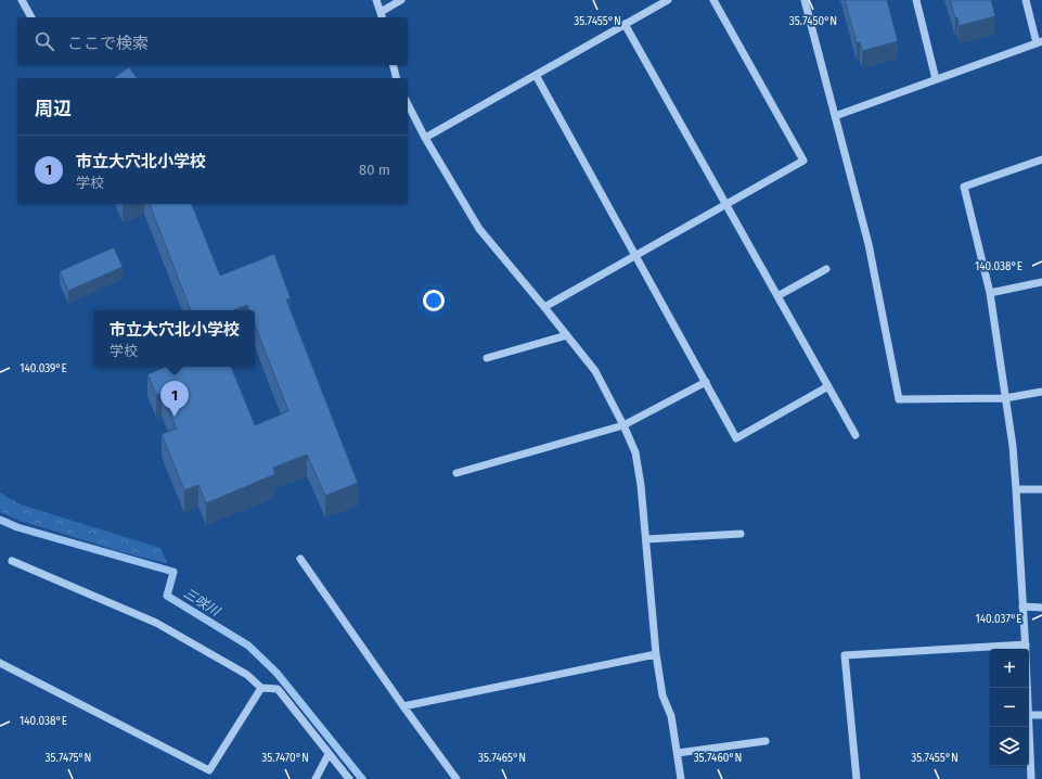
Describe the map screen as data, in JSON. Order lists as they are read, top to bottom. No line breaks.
{"water":["三咲川"],"page":{"search":"ここで検索","heading":"周辺","list":[{"mark":"1","name":"市立大穴北小学校","note":"学校","value":"80 m"}],"popup":["市立大穴北小学校","学校"],"pins":"1","map_buttons":["+","−"]},"coordinates":["35.7455°N","35.7450°N","140.038°E","140.039°E","140.037°E","35.7475°N","35.7470°N","35.7465°N","35.7460°N"]}
